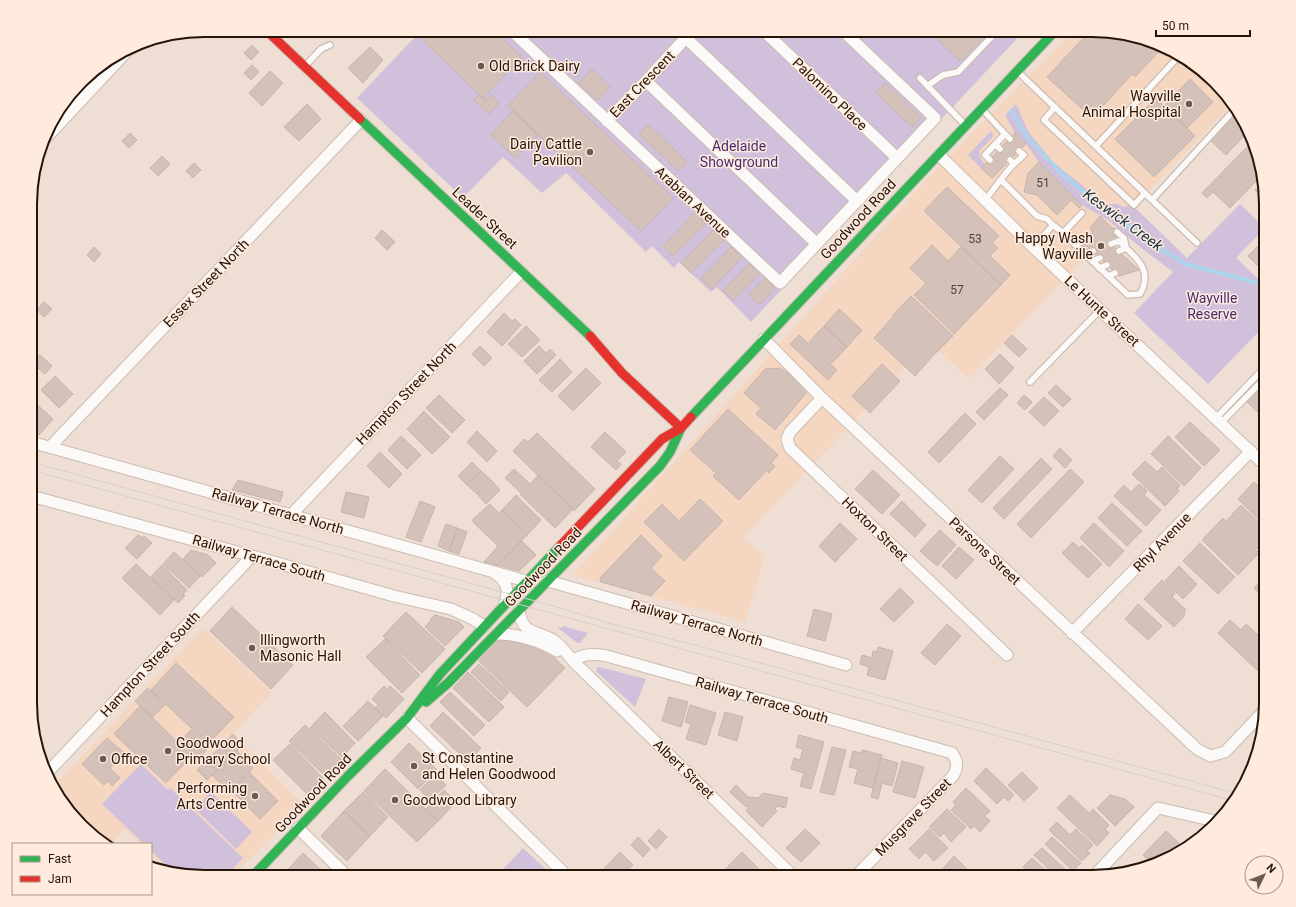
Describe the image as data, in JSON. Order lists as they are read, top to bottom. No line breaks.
{"streets":{"main road":["Leader Street","Goodwood Road"],"street":["East Crescent","Palomino Place","Arabian Avenue","Essex Street North","Le Hunte Street","Hampton Street North","Railway Terrace North","Hoxton Street","Rhyl Avenue","Parsons Street","Railway Terrace South","Hampton Street South","Albert Street","Musgrave Street"]},"crossings":[["East Crescent","Arabian Avenue"],["Leader Street","Goodwood Road"],["Leader Street","Essex Street North"],["Leader Street","Hampton Street North"],["Goodwood Road","Le Hunte Street"],["Goodwood Road","Railway Terrace North"],["Goodwood Road","Parsons Street"],["Goodwood Road","Railway Terrace South"],["Goodwood Road","Albert Street"],["Essex Street North","Railway Terrace North"],["Le Hunte Street","Rhyl Avenue"],["Hampton Street North","Railway Terrace North"],["Hoxton Street","Parsons Street"],["Rhyl Avenue","Parsons Street"],["Railway Terrace South","Hampton Street South"],["Railway Terrace South","Albert Street"],["Railway Terrace South","Musgrave Street"]],"water":["Keswick Creek"],"parks":["Adelaide Showground","Wayville Reserve"],"places":["Old Brick Dairy","Wayville Animal Hospital","Dairy Cattle Pavilion","Happy Wash Wayville","Illingworth Masonic Hall","Goodwood Primary School","Office","St Constantine and Helen Goodwood","Performing Arts Centre","Goodwood Library"],"house_numbers":["51","53","57"],"legend":["Fast","Jam"],"scale_bar":"50 m","north":"top right"}
